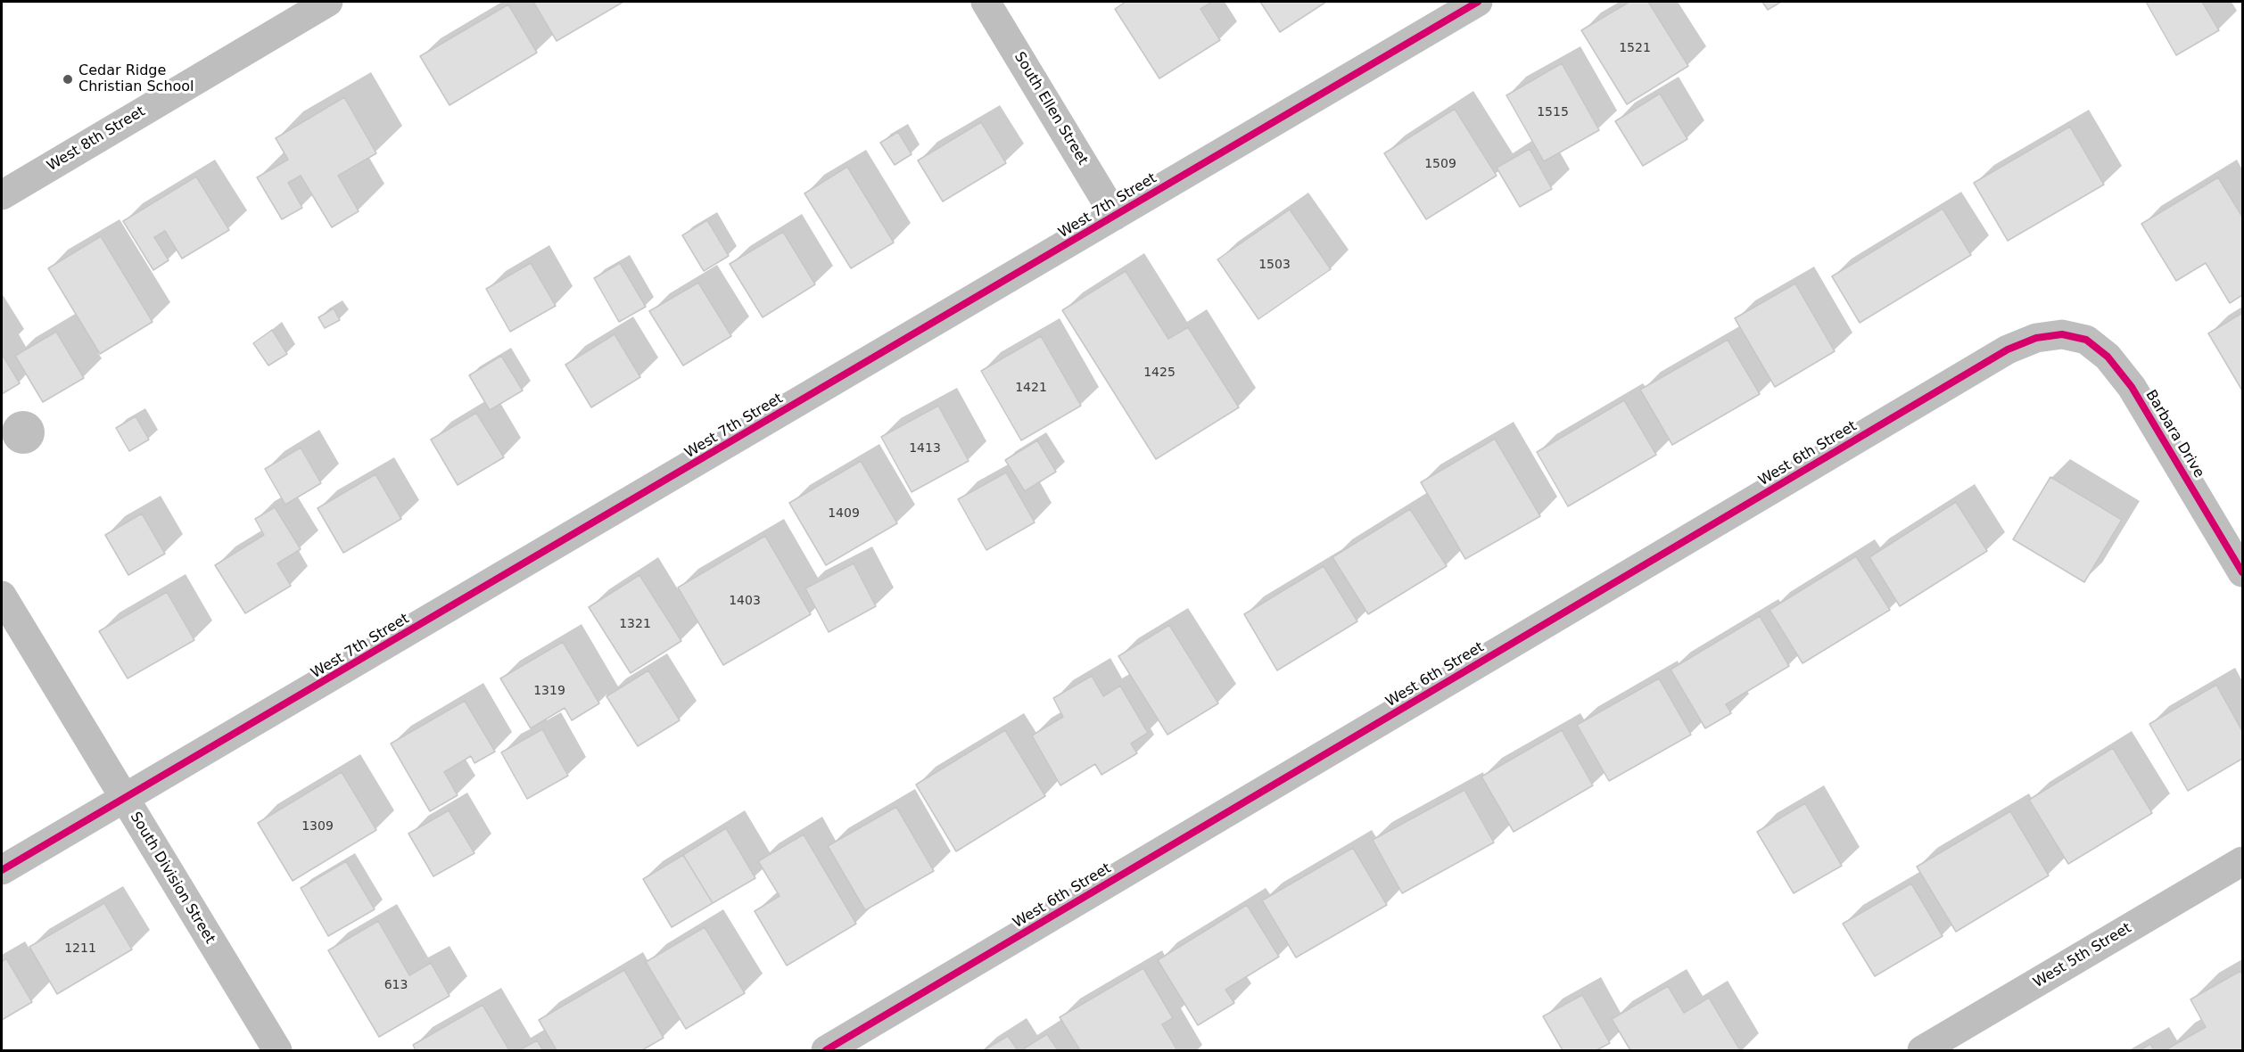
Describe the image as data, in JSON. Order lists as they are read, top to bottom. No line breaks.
{"streets":{"street":["South Ellen Street","West 8th Street","West 7th Street","Barbara Drive","West 6th Street","South Division Street","West 5th Street"]},"crossings":[["South Ellen Street","West 7th Street"],["West 7th Street","South Division Street"],["Barbara Drive","West 6th Street"]],"places":["Cedar Ridge Christian School"],"house_numbers":["1521","1515","1509","1503","1425","1421","1413","1409","1403","1321","1319","1309","1211","613"]}
